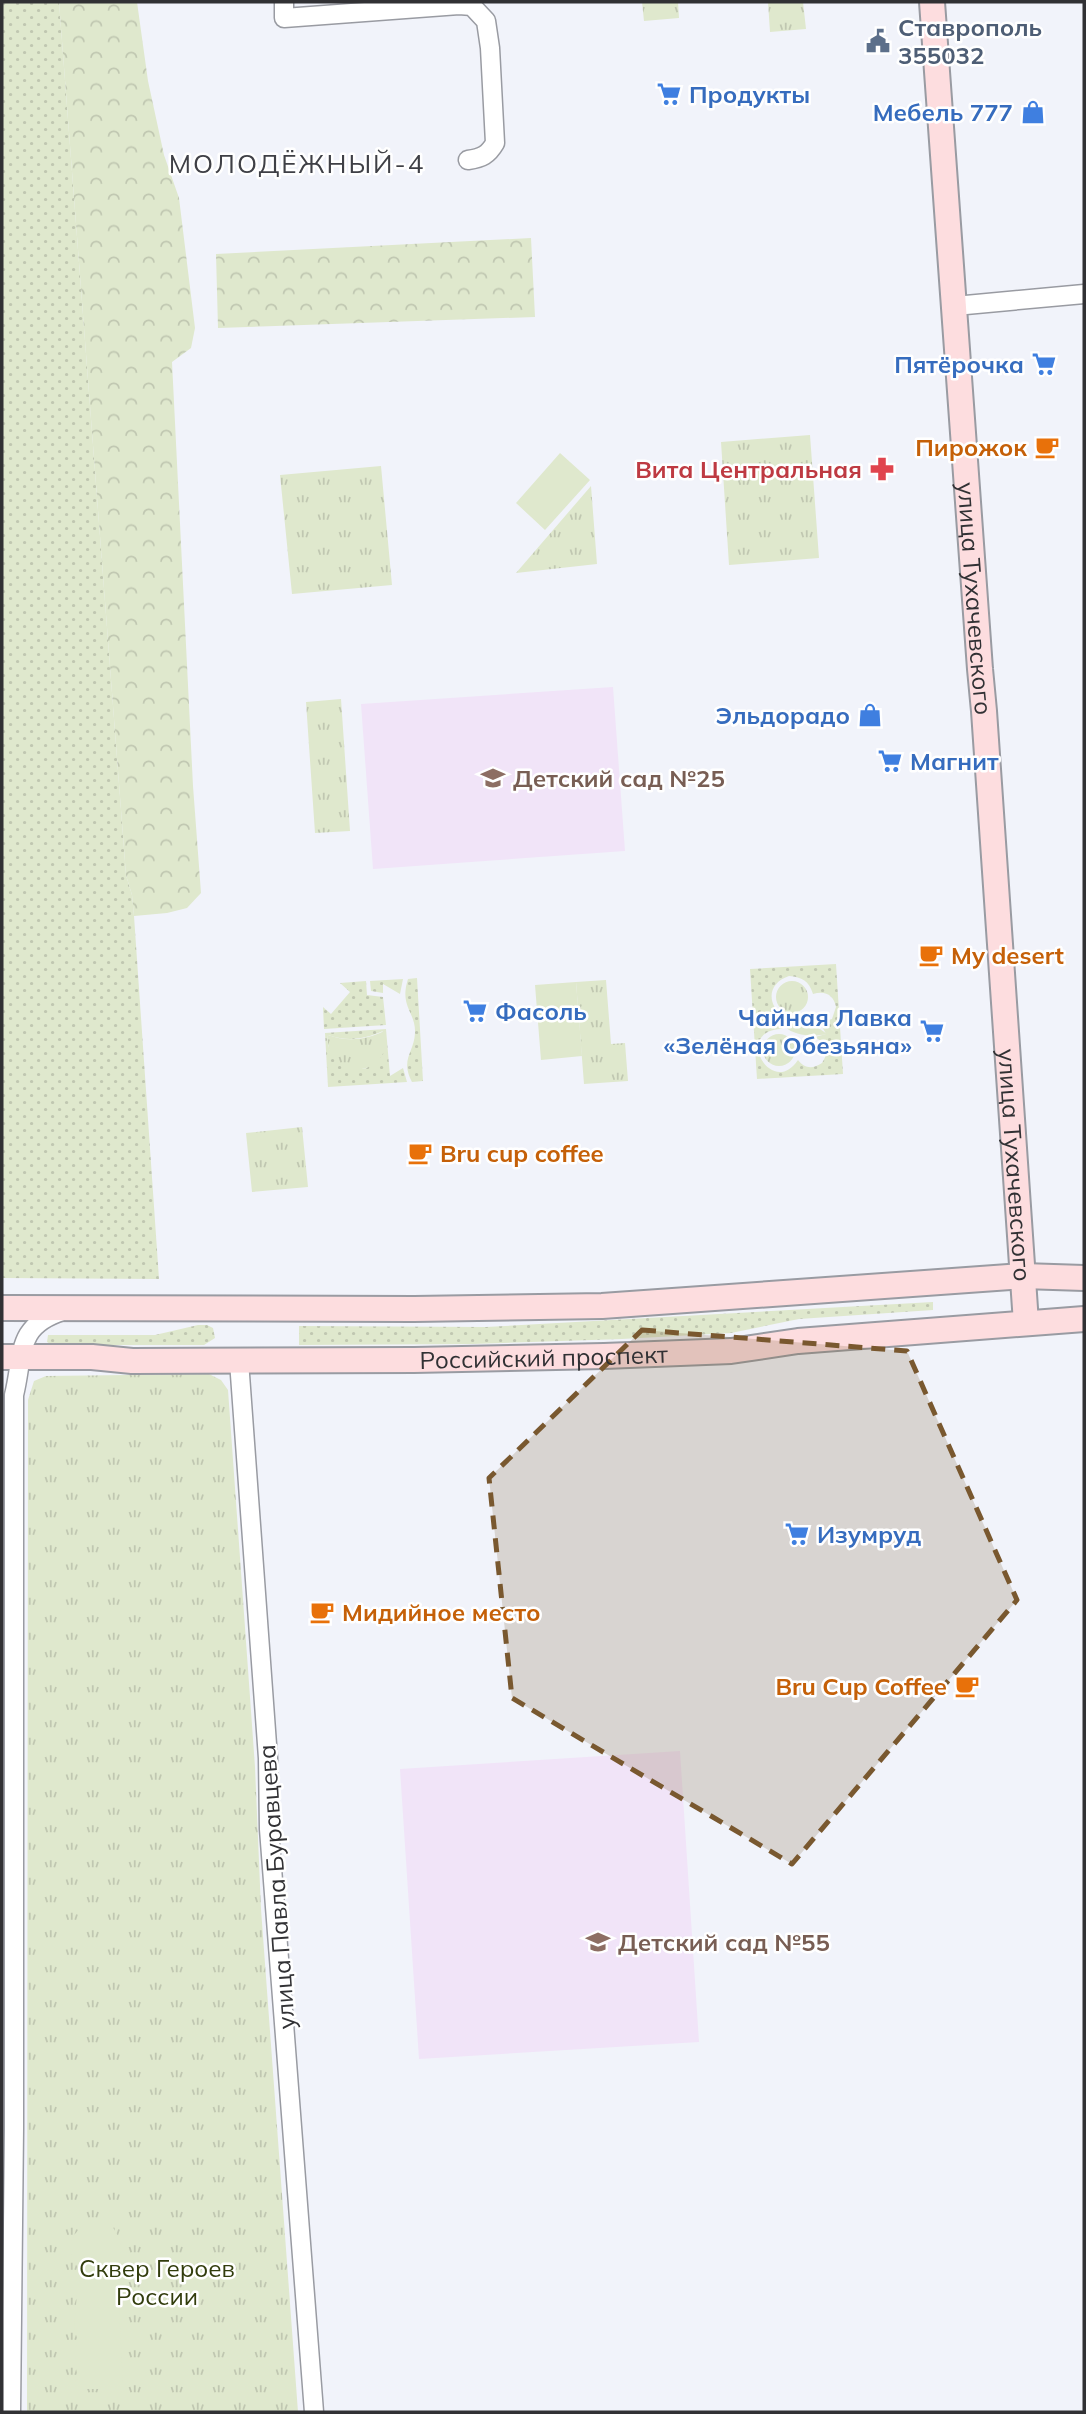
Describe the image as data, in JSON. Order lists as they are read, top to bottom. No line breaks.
{"streets":{"main road":["улица Тухачевского","Российский проспект"],"street":["улица Павла Буравцева"]},"crossings":[["улица Тухачевского","Российский проспект"],["Российский проспект","улица Павла Буравцева"]],"districts":["МОЛОДЁЖНЫЙ-4"],"parks":["Сквер Героев России"],"places":{"public building":["Ставрополь 355032"],"supermarket":["Продукты","Пятёрочка","Магнит","Фасоль","Чайная Лавка «Зелёная Обезьяна»","Изумруд"],"shop":["Мебель 777","Эльдорадо"],"cafe":["Пирожок","My desert","Bru cup coffee","Мидийное место","Bru Cup Coffee"],"pharmacy":["Вита Центральная"],"school or university":["Детский сад №25","Детский сад №55"]}}
